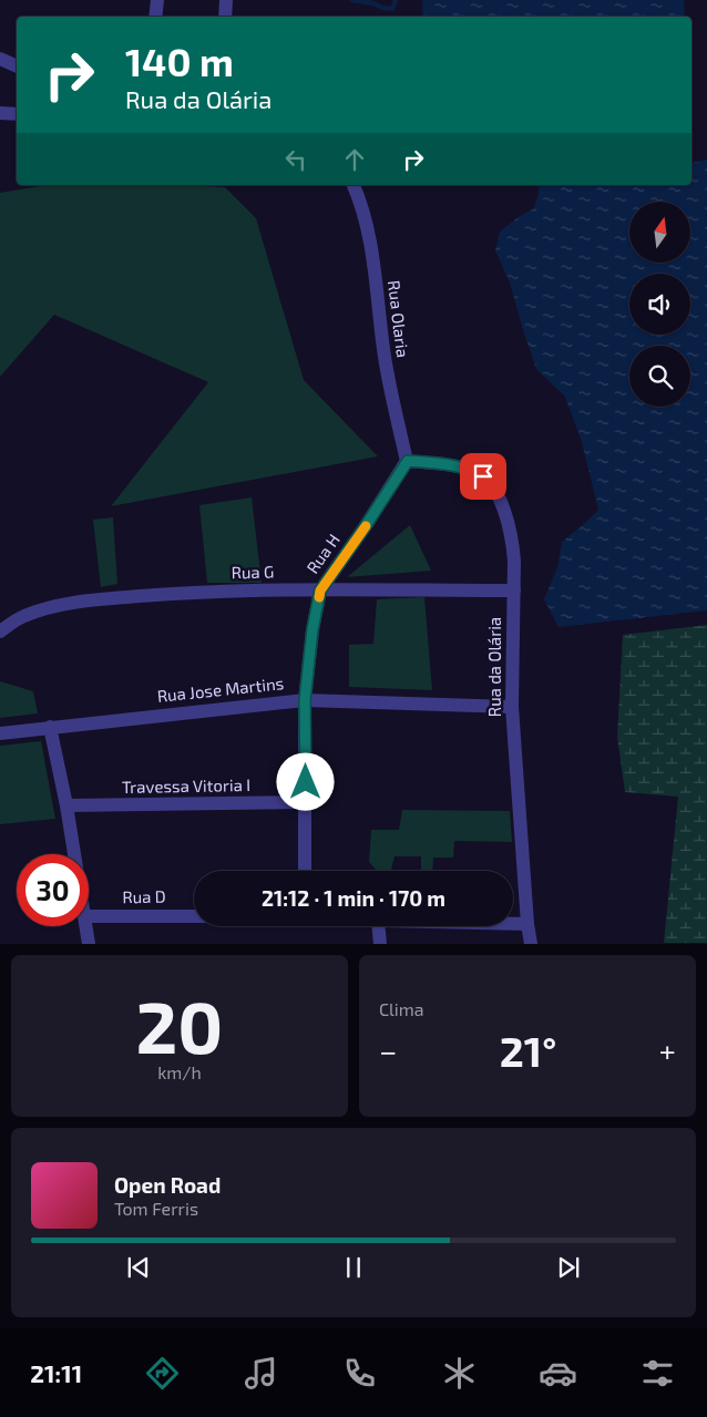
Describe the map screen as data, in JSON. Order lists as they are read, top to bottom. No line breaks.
{"streets":{"street":["Rua Olaria","Rua H","Rua G","Rua da Olária","Rua Jose Martins","Travessa Vitoria I","Rua D"]},"crossings":[["Rua Olaria","Rua H"],["Rua Olaria","Rua da Olária"],["Rua H","Rua G"],["Rua H","Rua da Olária"],["Rua H","Rua Jose Martins"],["Rua H","Travessa Vitoria I"],["Rua G","Rua da Olária"],["Rua da Olária","Rua Jose Martins"]],"north":"top","page":{"turn":["140 m","Rua da Olária"],"limit":"30","trip":"21:12 · 1 min · 170 m","tile":[["20","km/h"],"Clima"],"heat":["−","21°","+"],"song":["Open Road","Tom Ferris"],"tabs":"21:11"}}
